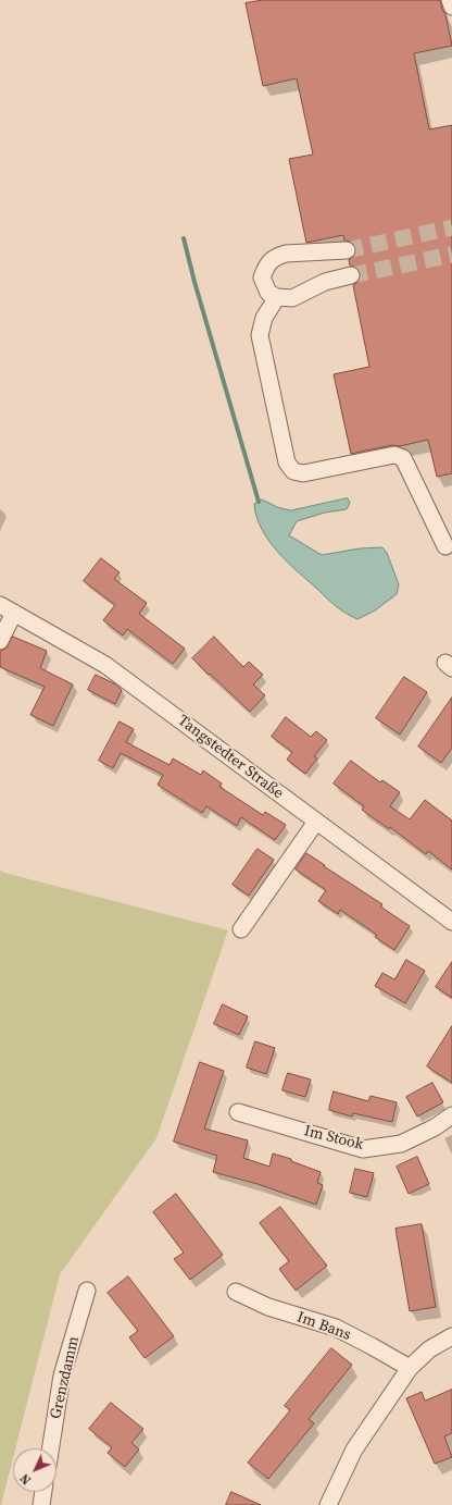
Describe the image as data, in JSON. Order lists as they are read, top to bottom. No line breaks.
{"streets":{"street":["Tangstedter Straße","Im Stook","Im Bans","Grenzdamm"]},"north":"bottom left"}
